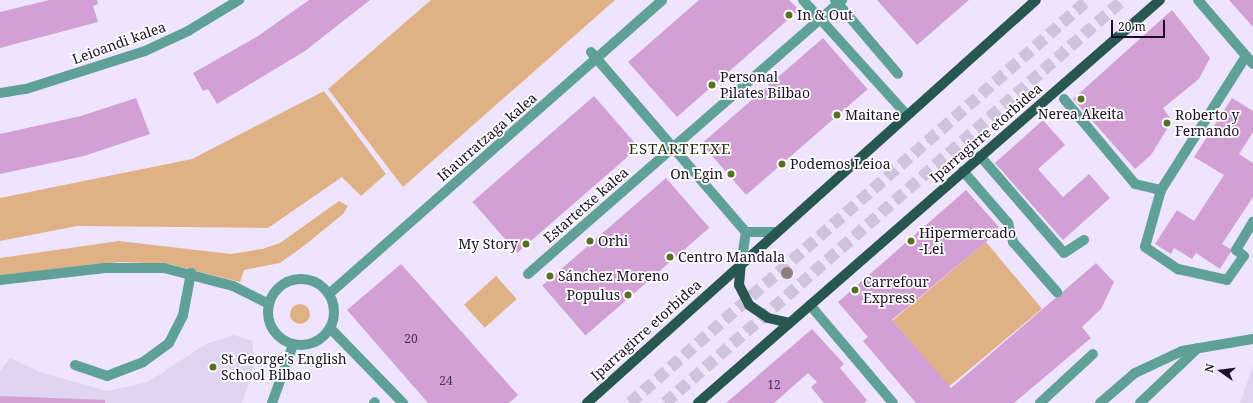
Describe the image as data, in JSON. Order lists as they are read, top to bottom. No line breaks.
{"streets":{"main road":["Iparragirre etorbidea"],"street":["Leioandi kalea","Iñaurratzaga kalea","Estartetxe kalea"]},"districts":["ESTARTETXE"],"places":["In & Out","Personal Pilates Bilbao","Nerea Akeita","Maitane","Roberto y Fernando","Podemos Leioa","On Egin","Orhi","Hipermercado -Lei","My Story","Centro Mandala","Sánchez Moreno","Carrefour Express","Populus","St George's English School Bilbao"],"house_numbers":["20","24","12"],"scale_bar":"20 m","north":"left"}
